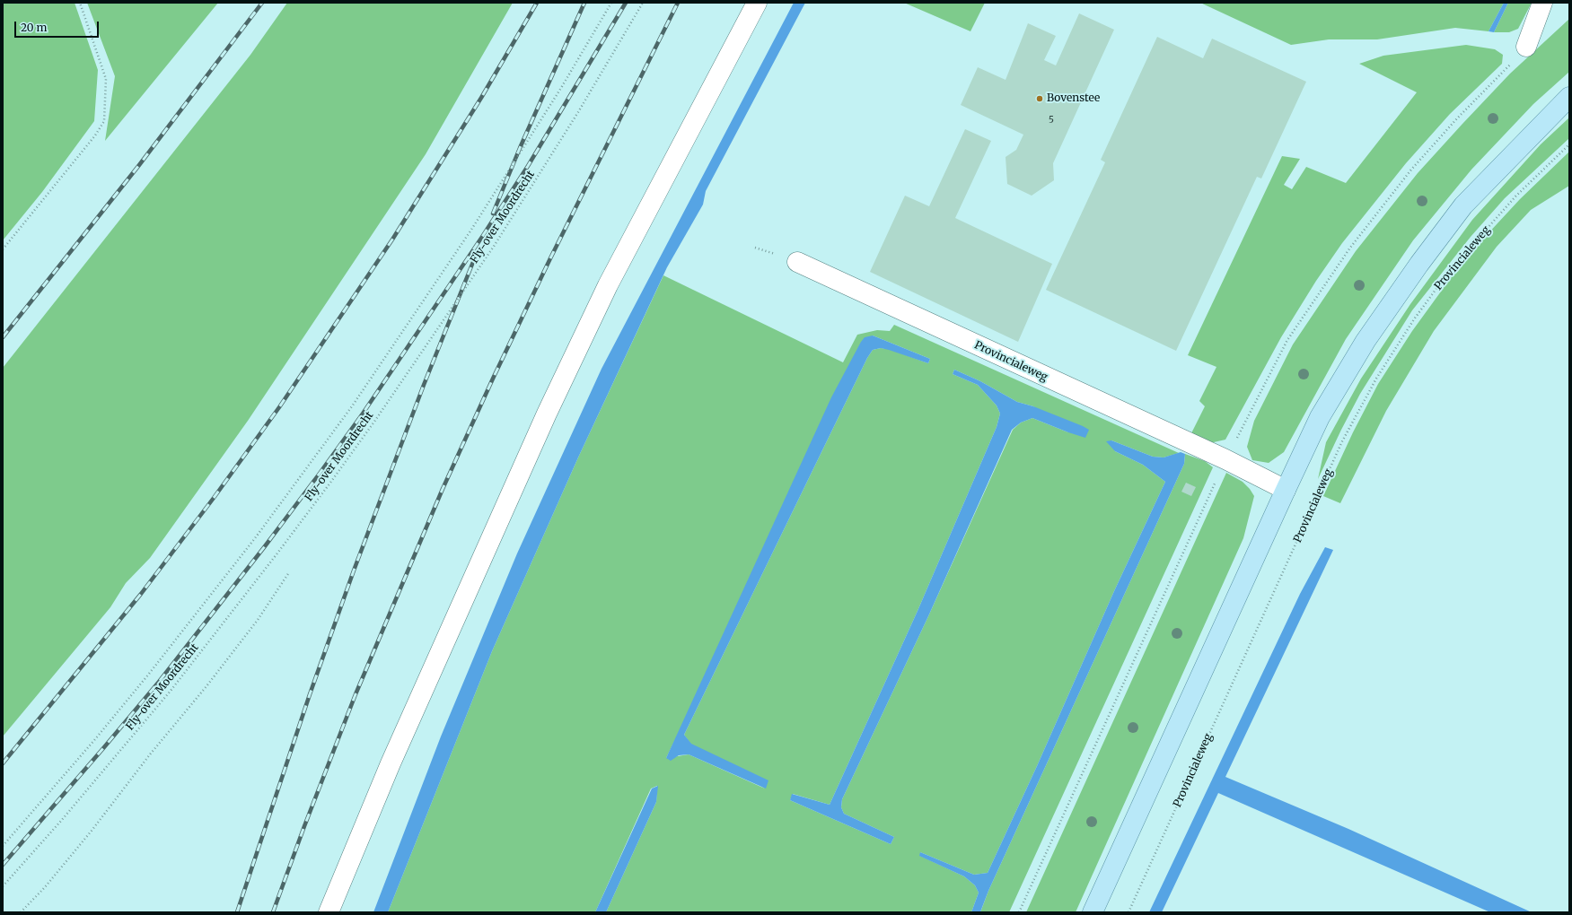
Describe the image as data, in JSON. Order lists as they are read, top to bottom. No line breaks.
{"streets":{"street":["Provincialeweg"],"path":["Fly-over Moordrecht"]},"places":["Bovenstee"],"house_numbers":["5"],"scale_bar":"20 m"}
